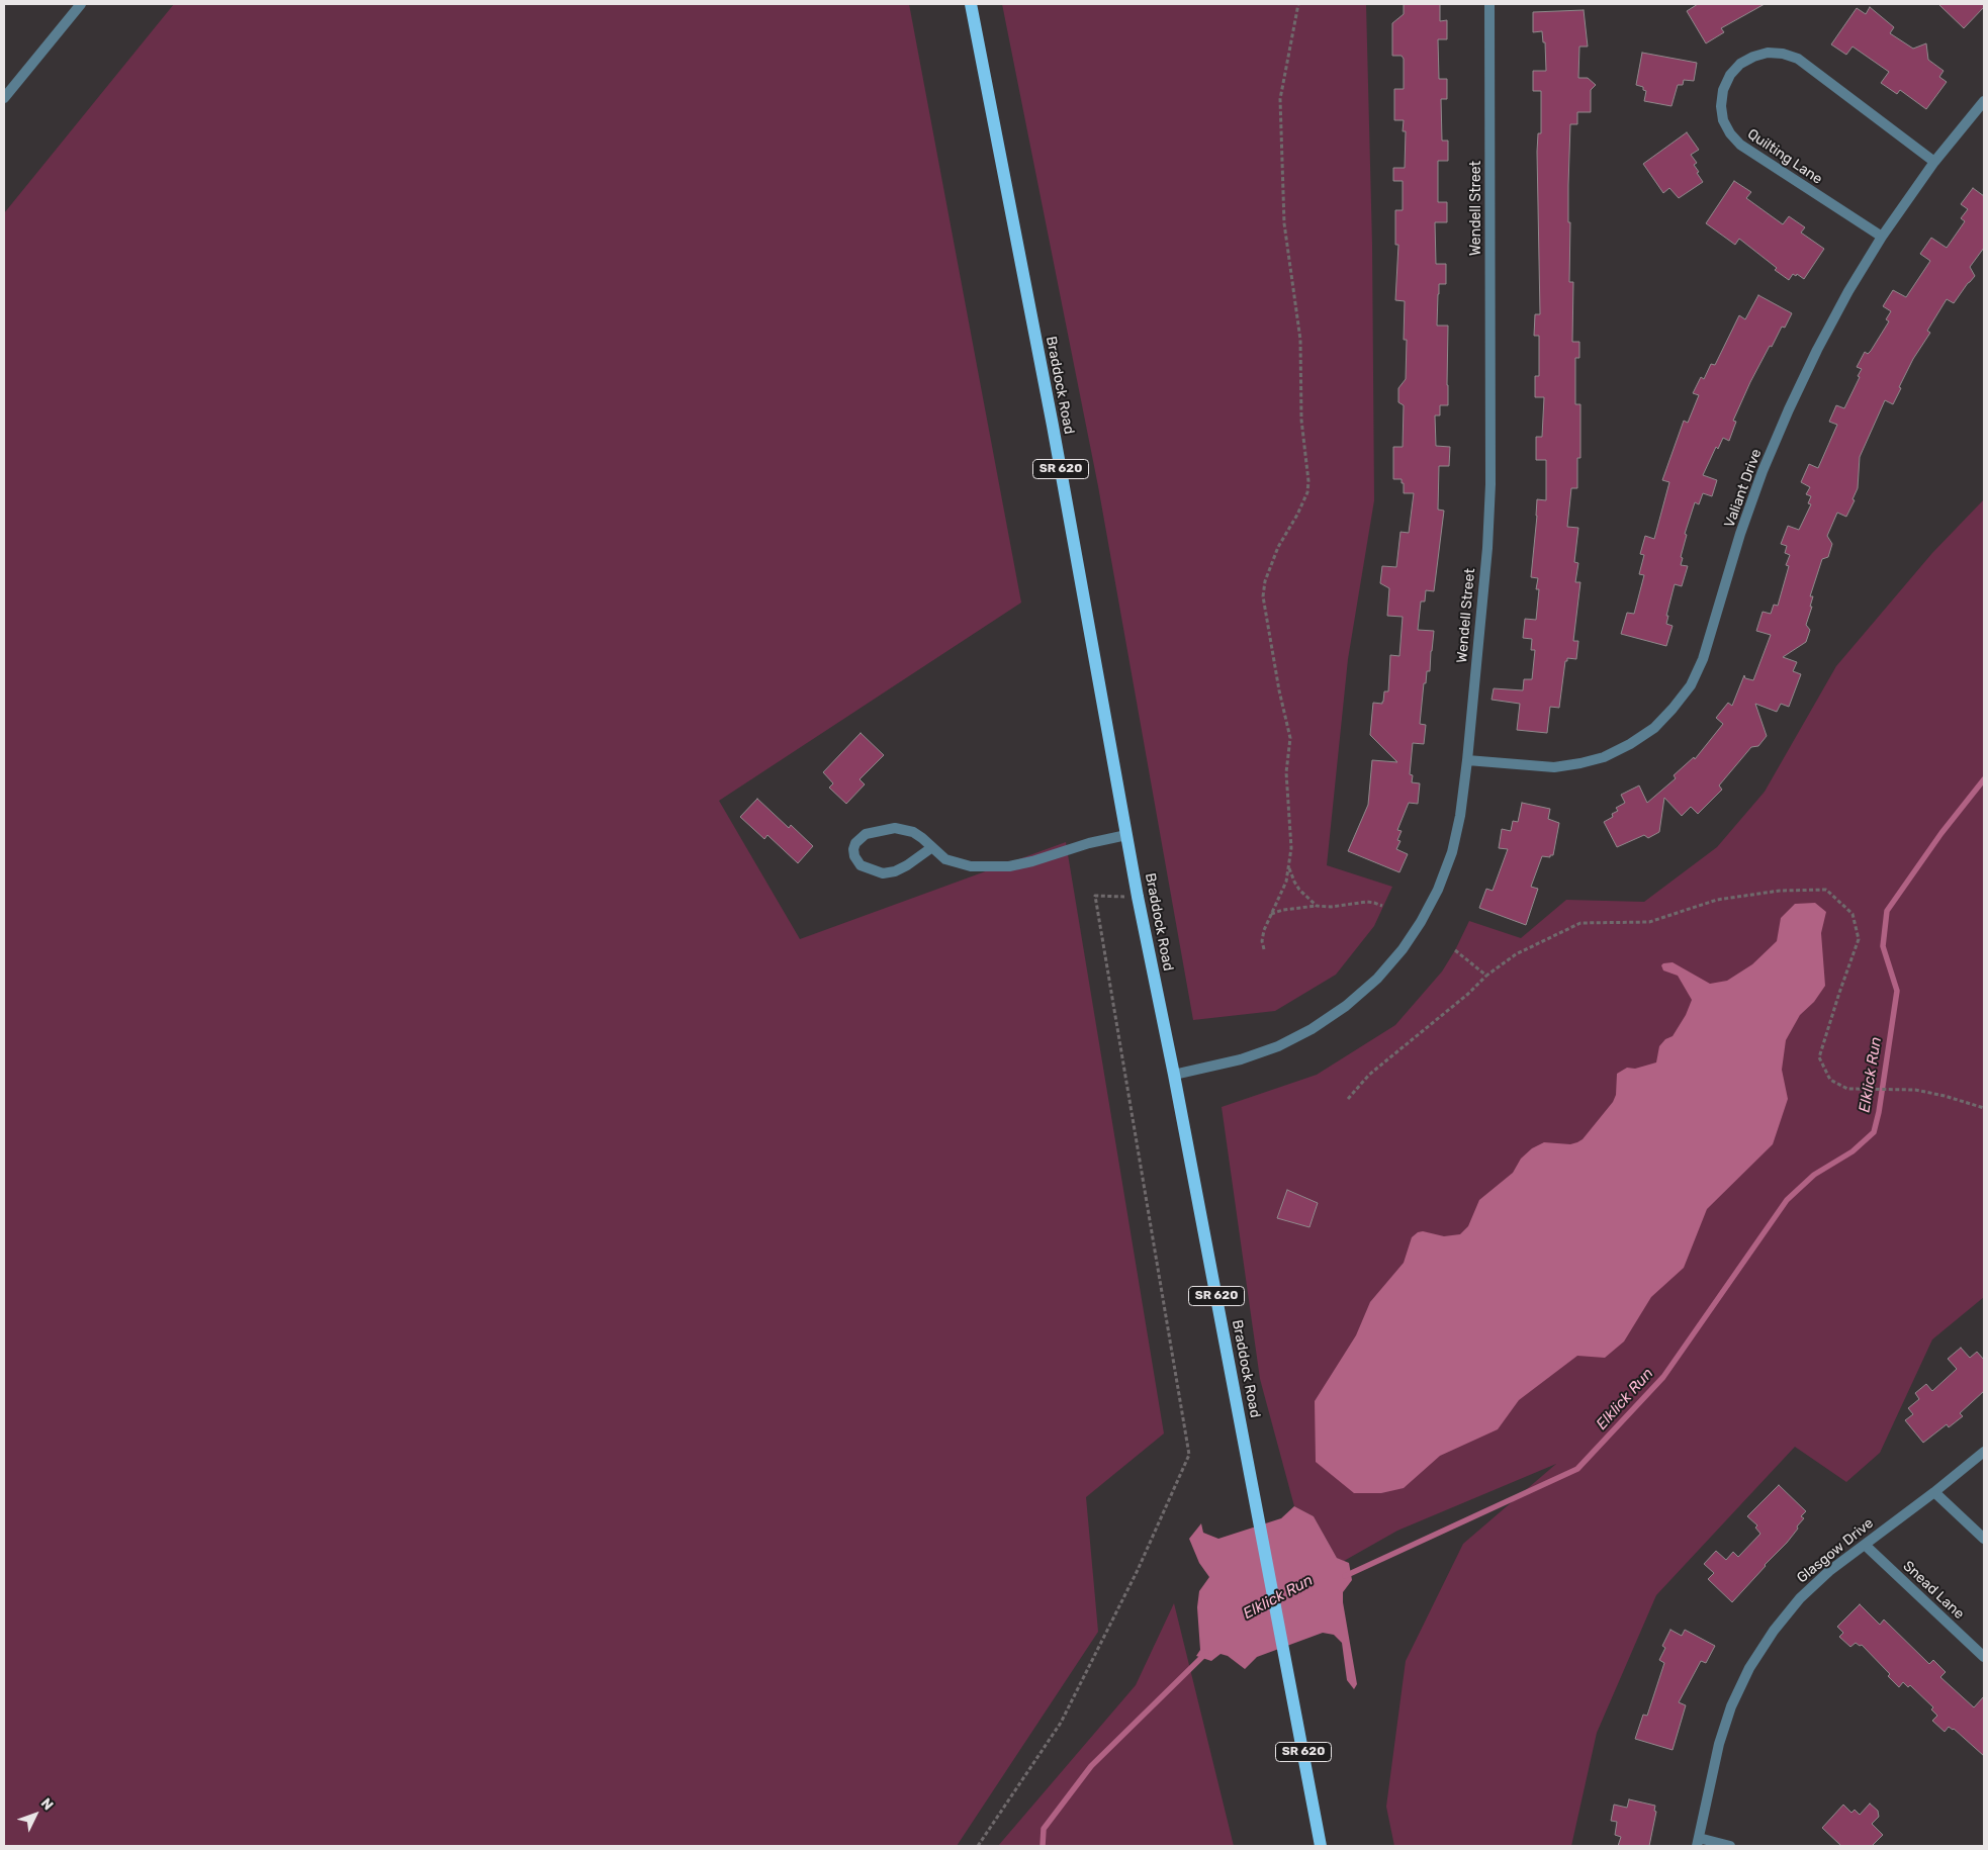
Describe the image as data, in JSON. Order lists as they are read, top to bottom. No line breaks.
{"streets":{"main road":["Braddock Road","SR 620"],"street":["Quilting Lane","Wendell Street","Valiant Drive","Glasgow Drive","Snead Lane"]},"crossings":[["Quilting Lane","Valiant Drive"],["Wendell Street","Braddock Road"],["Wendell Street","Valiant Drive"],["Glasgow Drive","Snead Lane"]],"water":["Elklick Run"],"north":"top right"}
